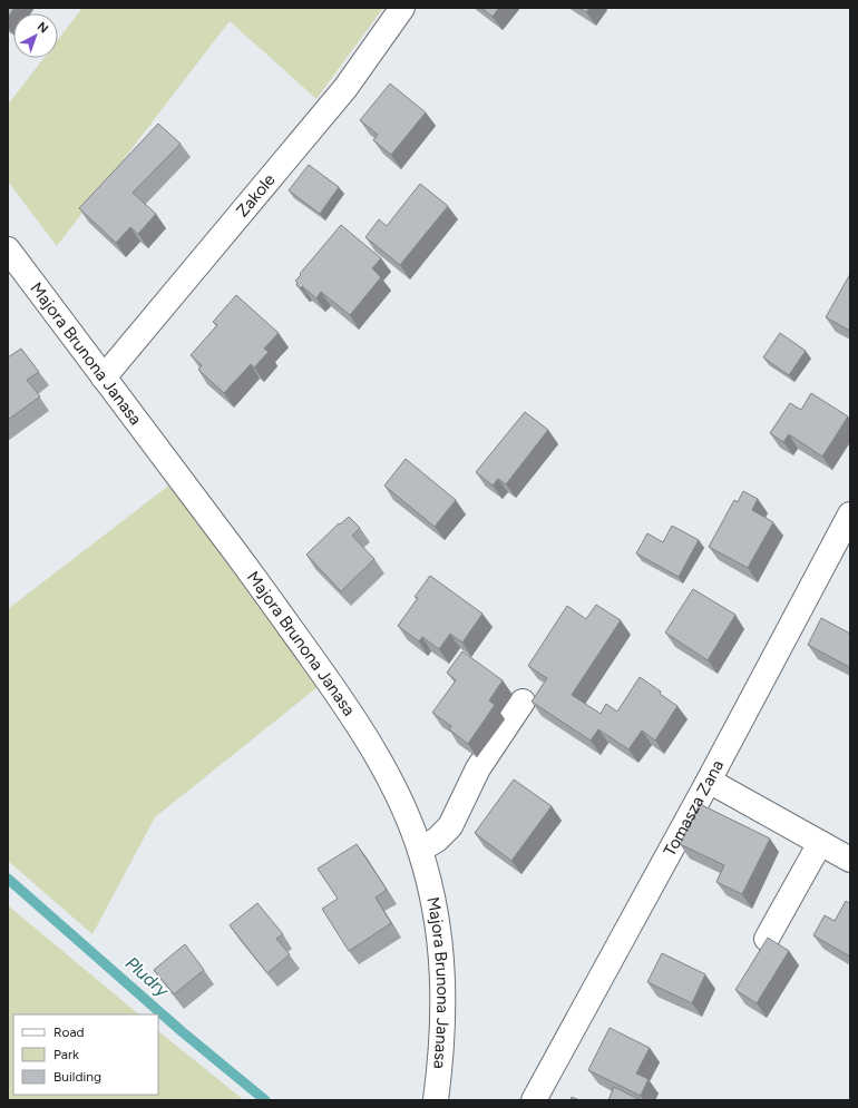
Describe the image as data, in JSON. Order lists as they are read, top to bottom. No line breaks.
{"streets":{"street":["Zakole","Majora Brunona Janasa","Tomasza Zana"]},"crossings":[["Zakole","Majora Brunona Janasa"]],"water":["Pludry"],"legend":["Road","Park","Building"],"north":"top right"}
